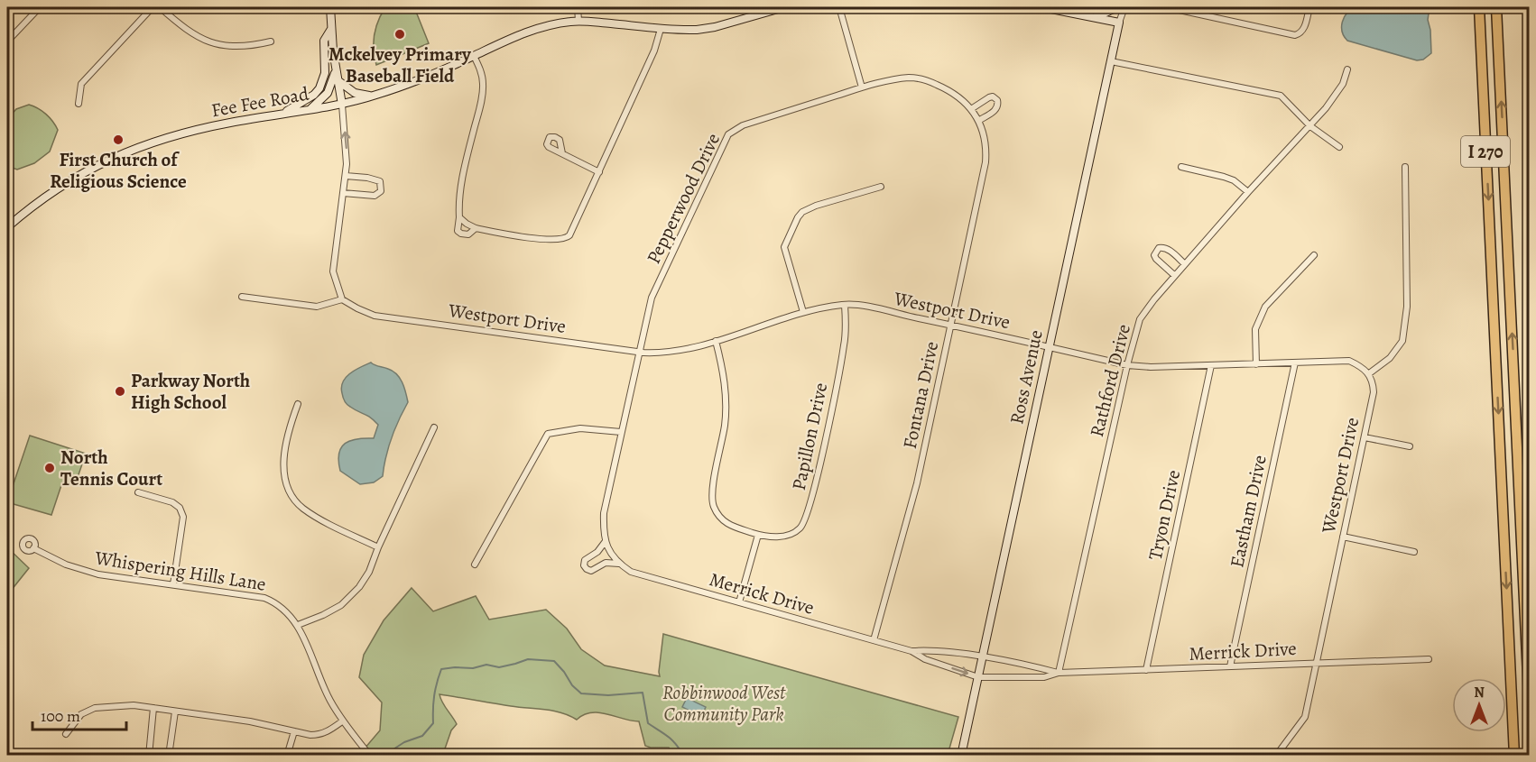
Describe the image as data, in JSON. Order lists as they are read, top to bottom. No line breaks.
{"streets":{"highway":["I 270"],"street":["Fee Fee Road","Pepperwood Drive","Westport Drive","Ross Avenue","Rathford Drive","Fontana Drive","Papillon Drive","Eastham Drive","Tryon Drive","Whispering Hills Lane","Merrick Drive"]},"crossings":[["Pepperwood Drive","Westport Drive"],["Pepperwood Drive","Fontana Drive"],["Pepperwood Drive","Merrick Drive"],["Westport Drive","Ross Avenue"],["Westport Drive","Rathford Drive"],["Westport Drive","Fontana Drive"],["Westport Drive","Papillon Drive"],["Westport Drive","Eastham Drive"],["Westport Drive","Tryon Drive"],["Westport Drive","Merrick Drive"],["Ross Avenue","Merrick Drive"],["Rathford Drive","Merrick Drive"],["Fontana Drive","Merrick Drive"],["Eastham Drive","Merrick Drive"],["Tryon Drive","Merrick Drive"]],"parks":["Robbinwood West Community Park"],"places":["Mckelvey Primary Baseball Field","First Church of Religious Science","Parkway North High School","North Tennis Court"],"scale_bar":"100 m","north":"top"}
